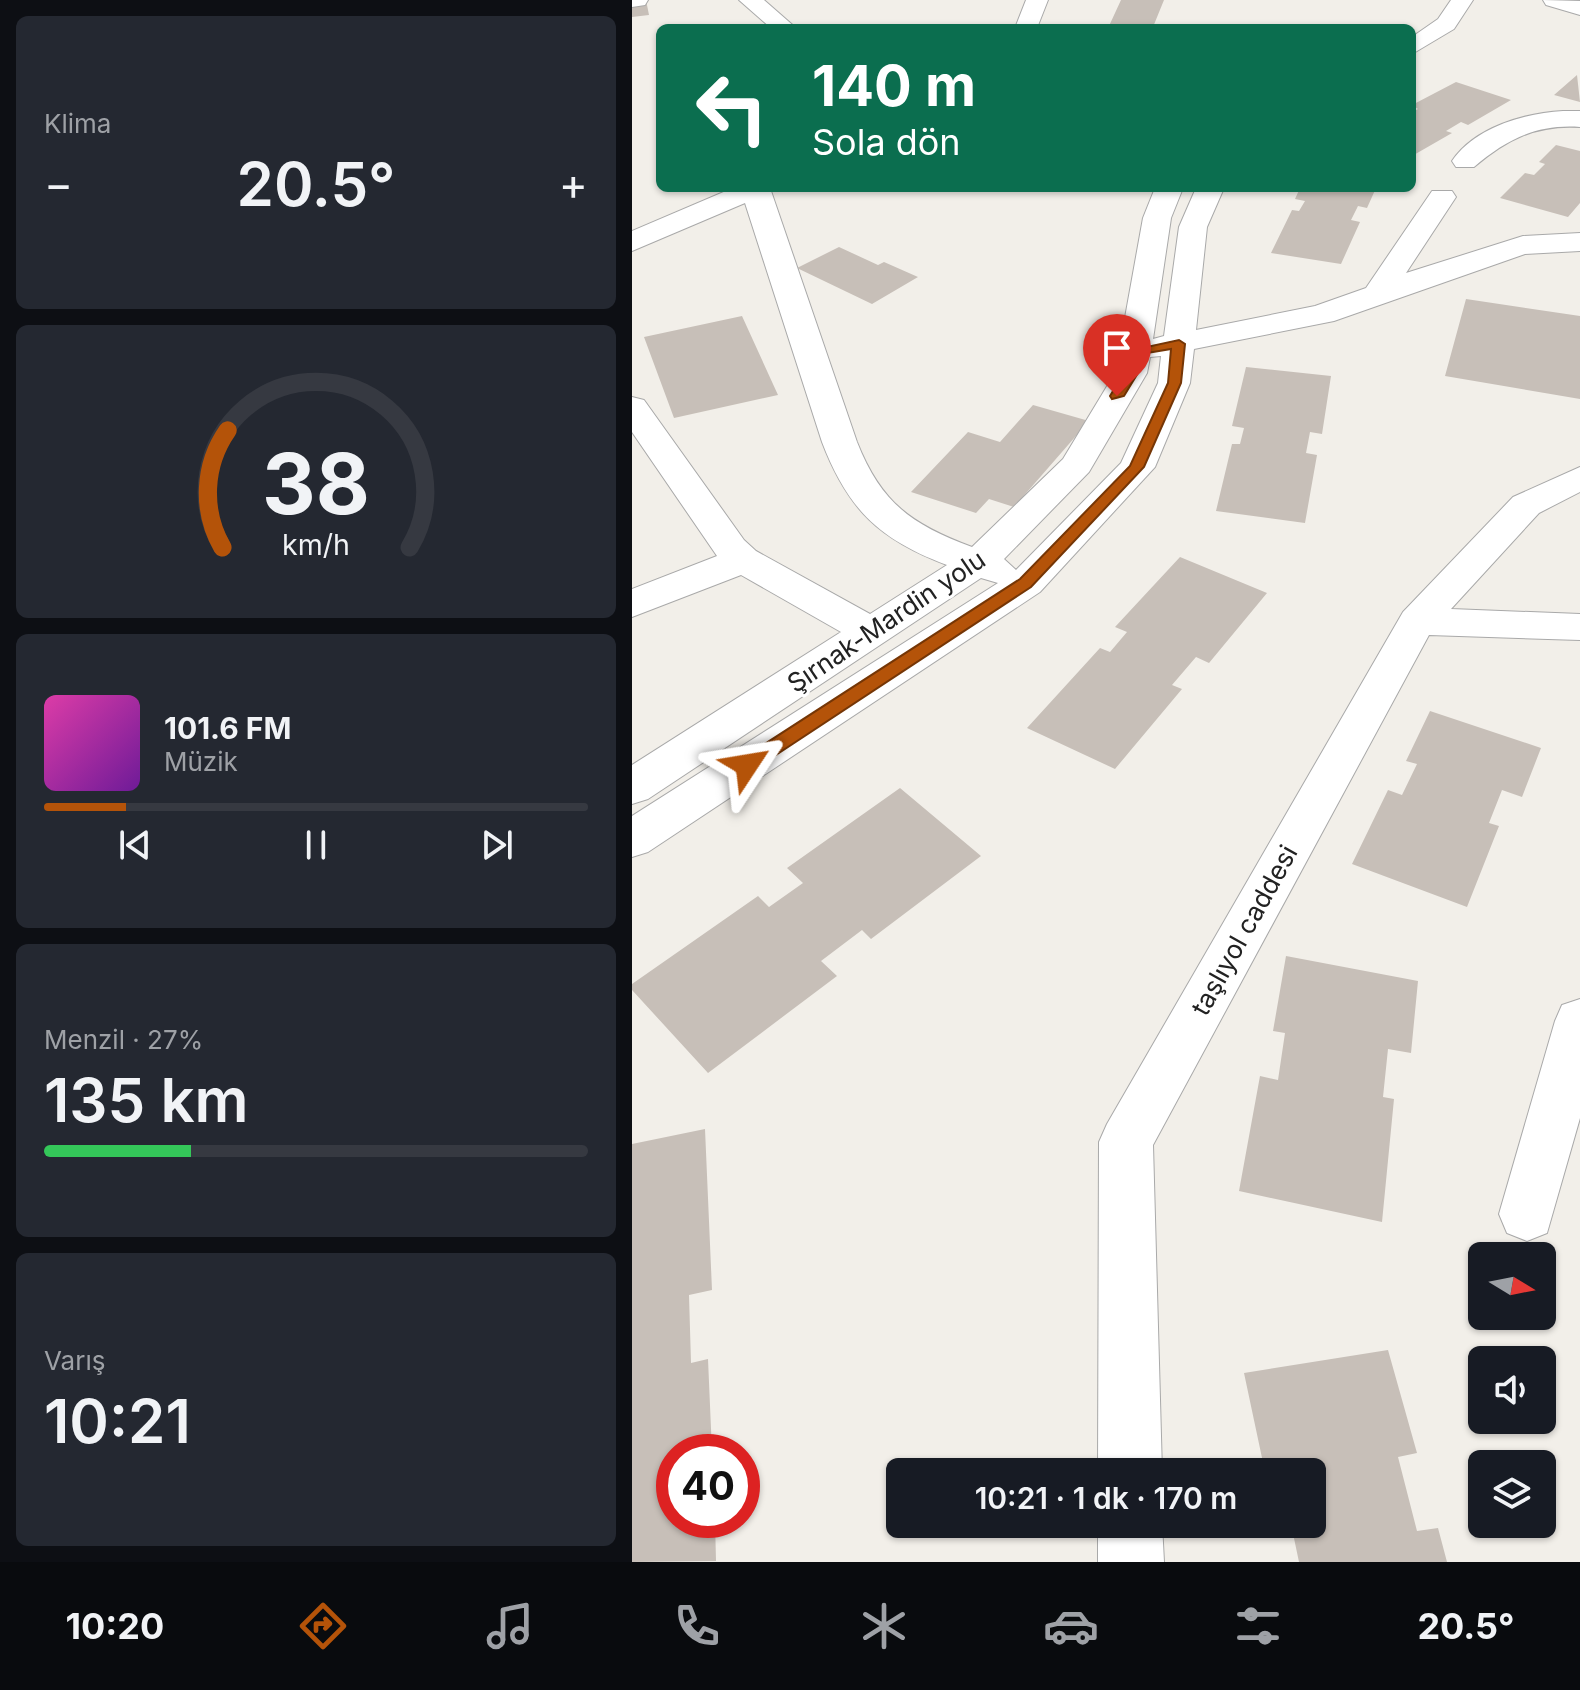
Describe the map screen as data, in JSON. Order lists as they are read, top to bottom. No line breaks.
{"streets":{"street":["Şırnak-Mardin yolu","taşlıyol caddesi"]},"north":"right","page":{"tile":["Klima",["Menzil · 27%","135 km"],["Varış","10:21"]],"turn":["140 m","Sola dön"],"heat":["−","20.5°","+"],"song":["101.6 FM","Müzik"],"limit":"40","trip":"10:21 · 1 dk · 170 m","tabs":["10:20","20.5°"],"gauge":["38","km/h"]}}
